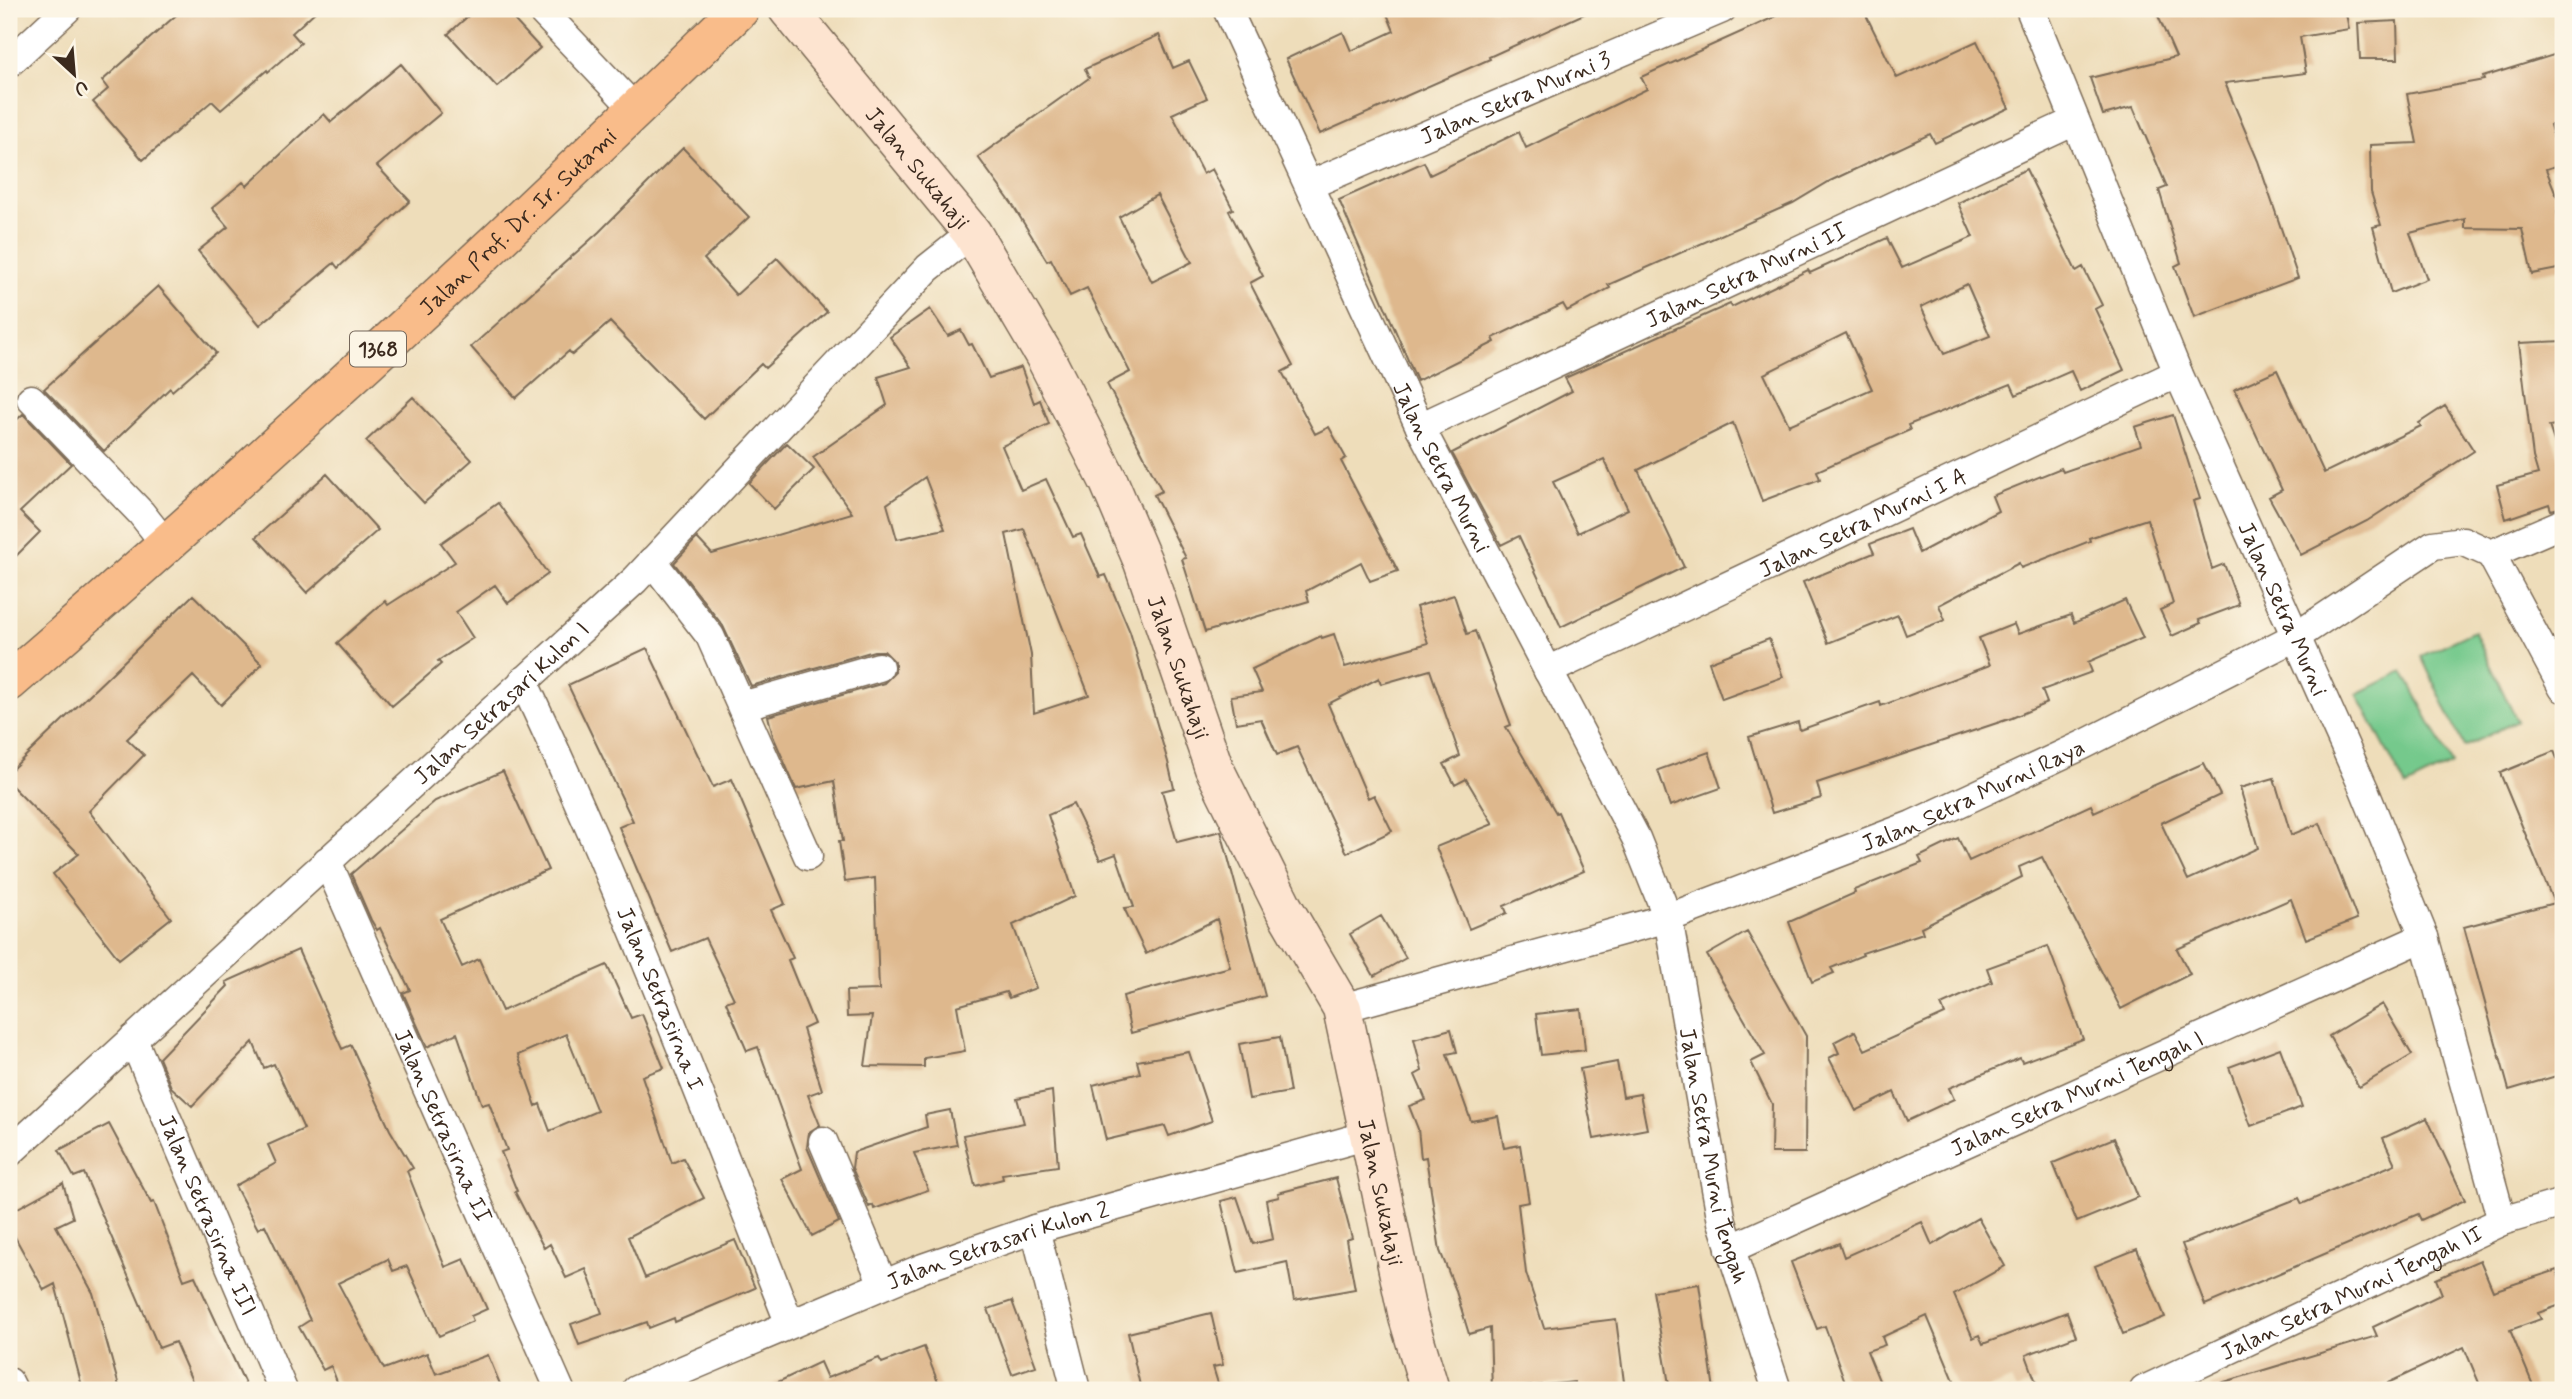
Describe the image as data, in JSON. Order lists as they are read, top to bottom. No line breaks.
{"streets":{"main road":["Jalan Prof. Dr. Ir. Sutami","1368"],"street":["Jalan Setra Murni 3","Jalan Sukahaji","Jalan Setra Murni II","Jalan Setra Murni","Jalan Setra Murni I A","Jalan Setrasari Kulon I","Jalan Setra Murni Raya","Jalan Setrasirna I","Jalan Setra Murni Tengah I","Jalan Setrasirna II","Jalan Setra Murni Tengah","Jalan Setrasirna III","Jalan Setrasari Kulon 2","Jalan Setra Murni Tengah II"]},"crossings":[["Jalan Setra Murni 3","Jalan Setra Murni"],["Jalan Sukahaji","Jalan Setrasari Kulon I"],["Jalan Sukahaji","Jalan Setra Murni Raya"],["Jalan Sukahaji","Jalan Setrasari Kulon 2"],["Jalan Setra Murni II","Jalan Setra Murni"],["Jalan Setra Murni","Jalan Setra Murni I A"],["Jalan Setra Murni","Jalan Setra Murni Raya"],["Jalan Setra Murni","Jalan Setra Murni Tengah I"],["Jalan Setra Murni","Jalan Setra Murni Tengah"],["Jalan Setra Murni","Jalan Setra Murni Tengah II"],["Jalan Setrasari Kulon I","Jalan Setrasirna I"],["Jalan Setrasari Kulon I","Jalan Setrasirna II"],["Jalan Setrasari Kulon I","Jalan Setrasirna III"],["Jalan Setra Murni Raya","Jalan Setra Murni Tengah"],["Jalan Setrasirna I","Jalan Setrasari Kulon 2"],["Jalan Setra Murni Tengah I","Jalan Setra Murni Tengah"]],"north":"bottom right"}
